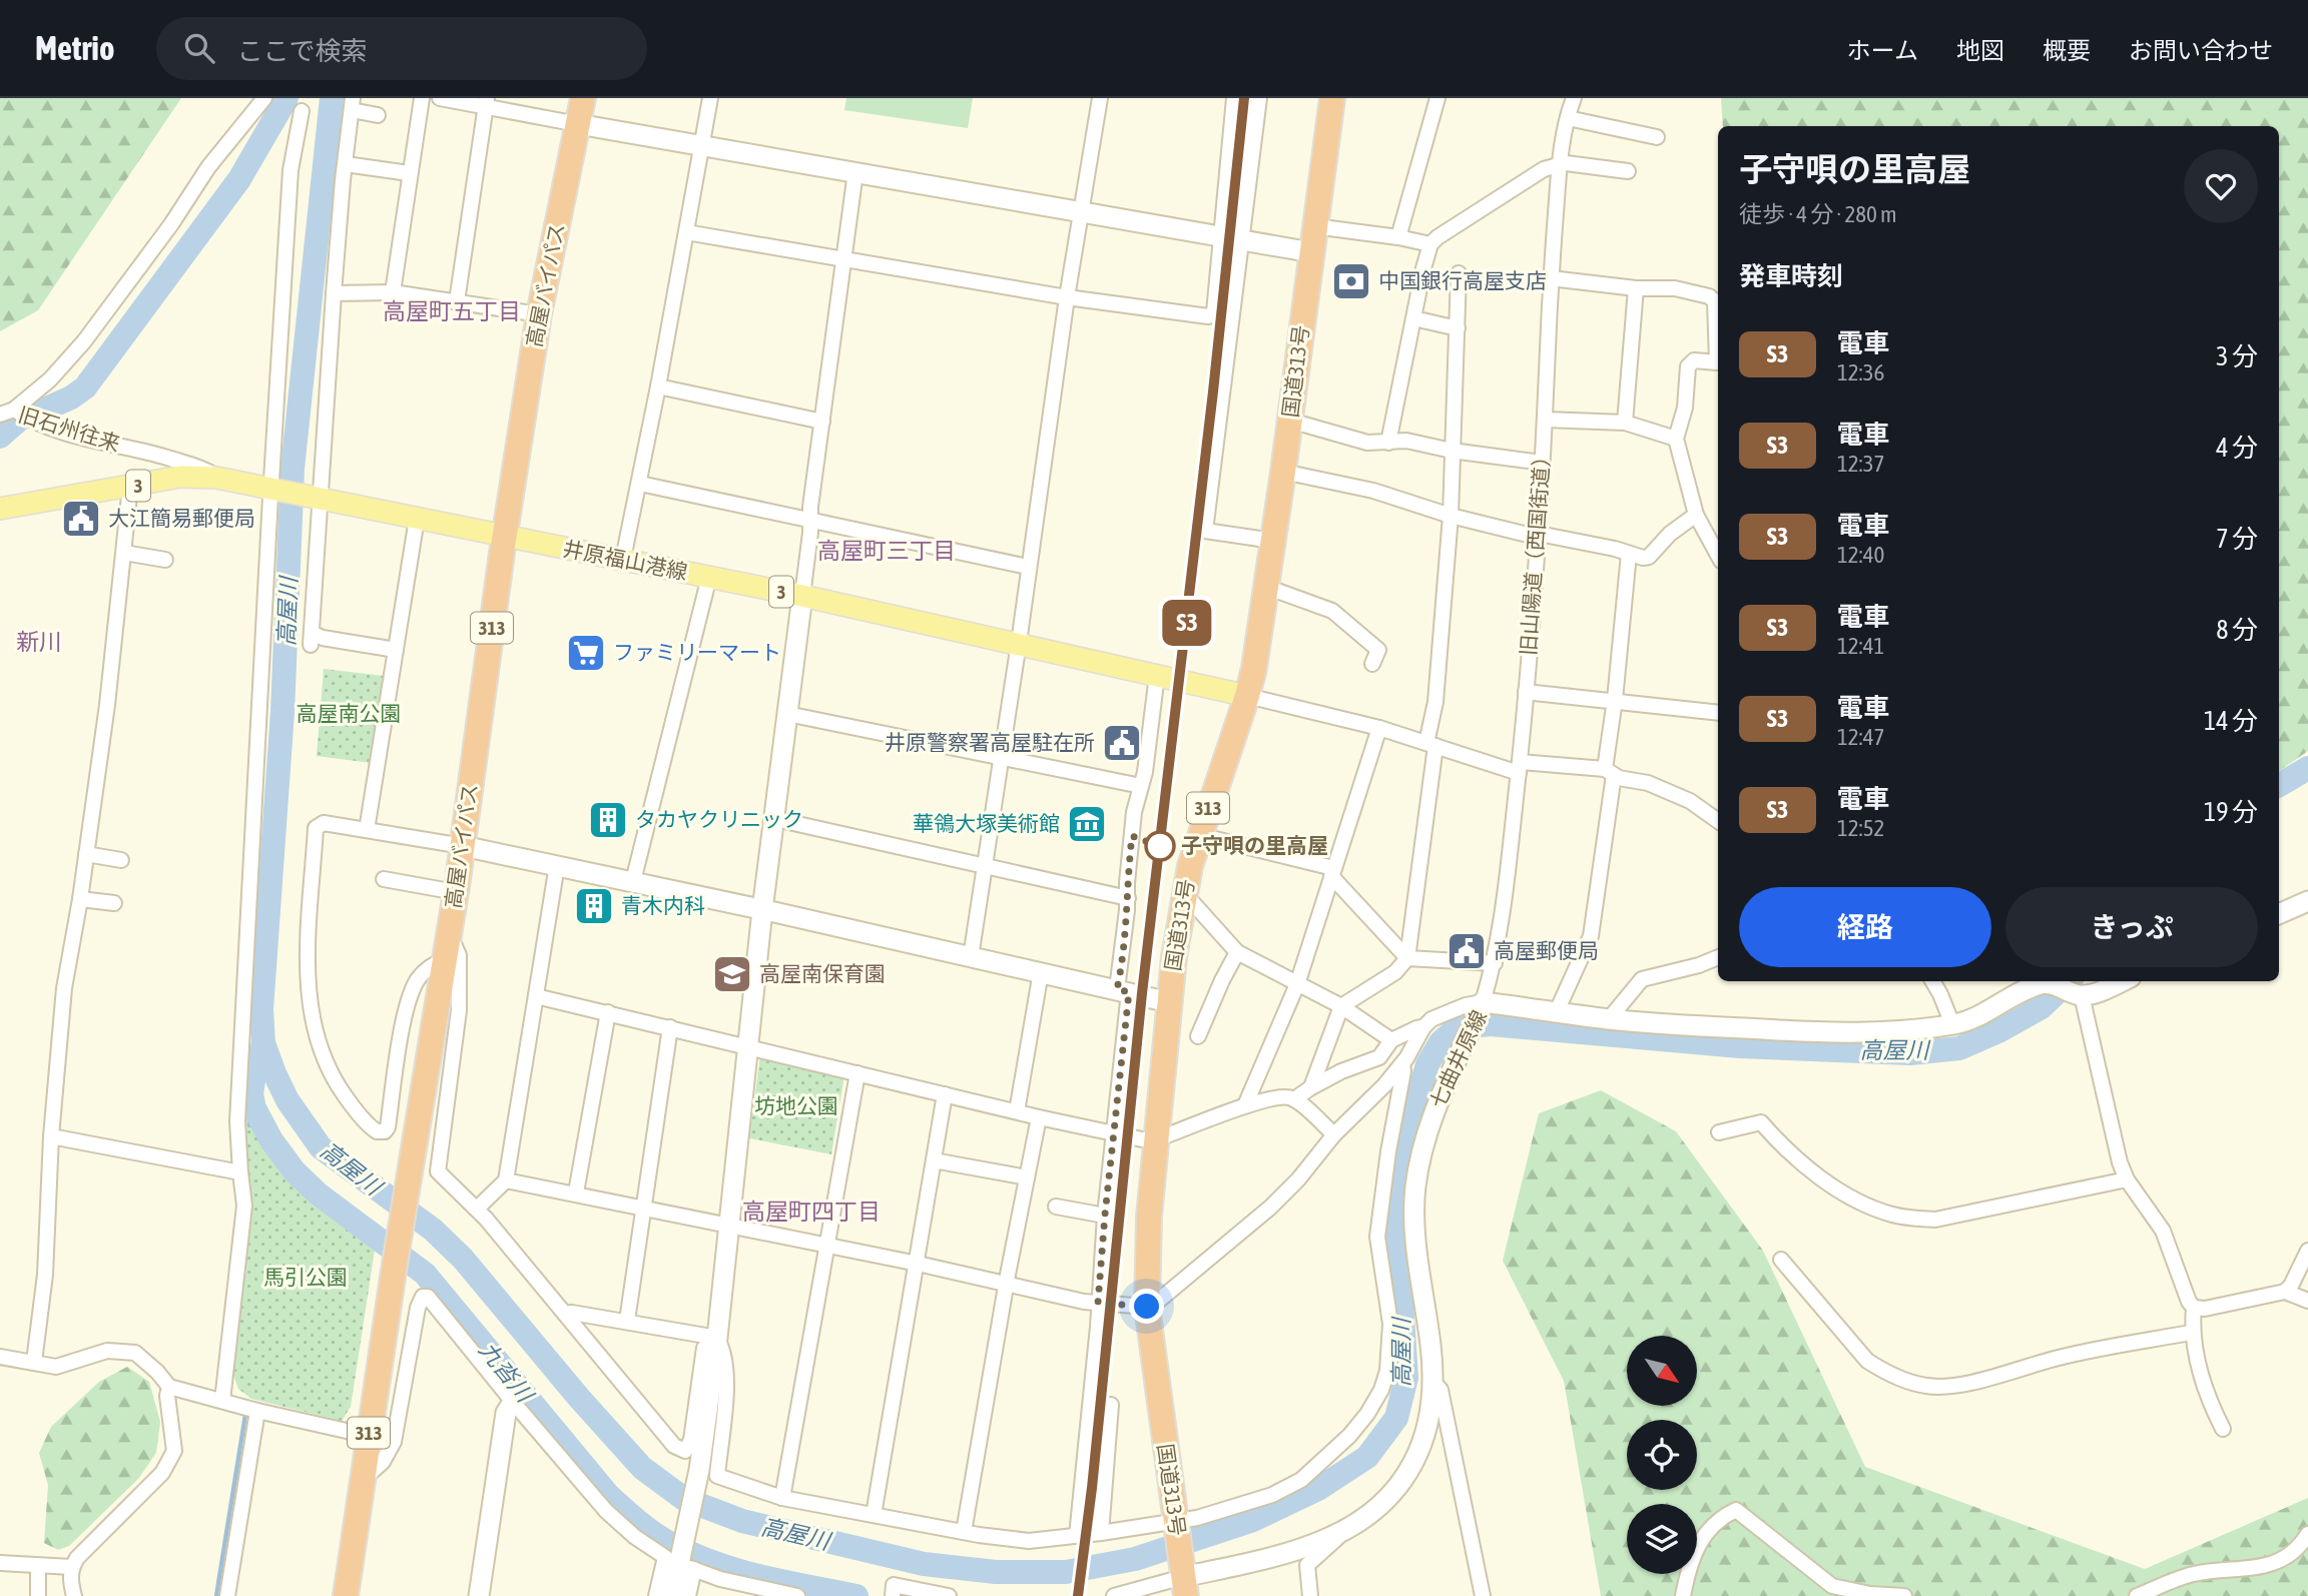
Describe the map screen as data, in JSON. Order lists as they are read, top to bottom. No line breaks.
{"streets":{"highway":["高屋バイパス","国道313号","313"],"main road":["3","井原福山港線"],"street":["旧石州往来","旧山陽道（西国街道）","七曲井原線"]},"crossings":[["高屋バイパス","井原福山港線"],["国道313号","井原福山港線"],["国道313号","七曲井原線"],["旧石州往来","井原福山港線"],["旧山陽道（西国街道）","七曲井原線"]],"districts":["高屋町五丁目","高屋町三丁目","新川","高屋町四丁目"],"water":["高屋川","九沓川"],"parks":["高屋南公園","坊地公園","馬引公園"],"places":{"bank":["中国銀行高屋支店"],"public building":["大江簡易郵便局","井原警察署高屋駐在所","高屋郵便局"],"supermarket":["ファミリーマート"],"building":["タカヤクリニック","青木内科"],"museum":["華鴒大塚美術館"],"other":["子守唄の里高屋"],"school or university":["高屋南保育園"]},"north":"bottom right","page":{"header":"Metrio","search":"ここで検索","nav":["ホーム","地図","概要","お問い合わせ"],"on_map":"S3","heading":[["子守唄の里高屋","徒歩 · 4 分 · 280 m"],"発車時刻"],"list":[{"mark":"S3","name":"電車","note":"12:36","value":"3 分"},{"mark":"S3","name":"電車","note":"12:37","value":"4 分"},{"mark":"S3","name":"電車","note":"12:40","value":"7 分"},{"mark":"S3","name":"電車","note":"12:41","value":"8 分"},{"mark":"S3","name":"電車","note":"12:47","value":"14 分"},{"mark":"S3","name":"電車","note":"12:52","value":"19 分"}],"buttons":["経路","きっぷ"]}}
